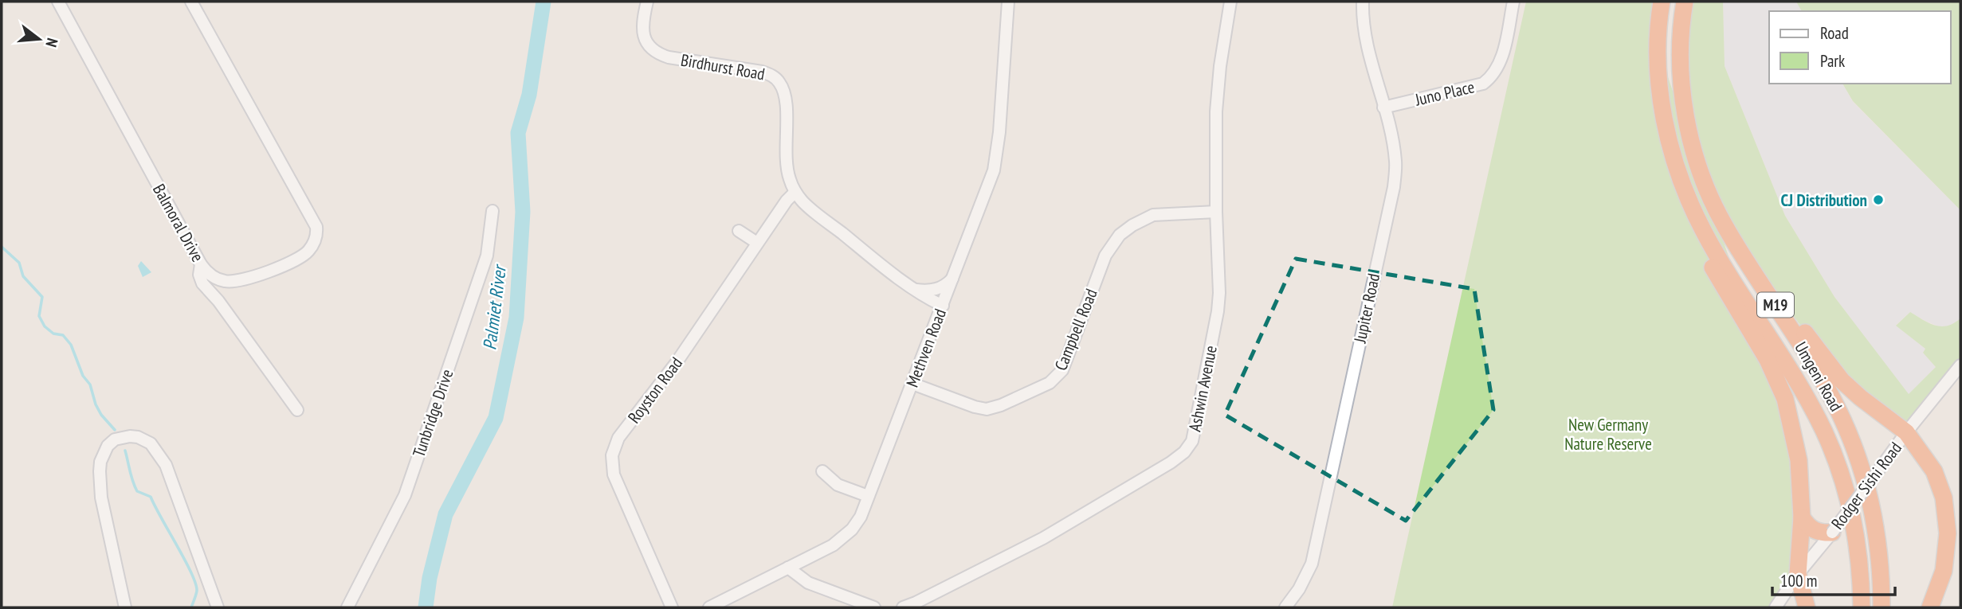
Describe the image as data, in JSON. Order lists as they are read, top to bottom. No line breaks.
{"streets":{"highway":["M19","Umgeni Road"],"street":["Birdhurst Road","Juno Place","Balmoral Drive","Jupiter Road","Campbell Road","Methven Road","Ashwin Avenue","Royston Road","Tunbridge Drive","Rodger Sishi Road"]},"crossings":[["Birdhurst Road","Methven Road"],["Birdhurst Road","Royston Road"],["Juno Place","Jupiter Road"],["Campbell Road","Methven Road"],["Campbell Road","Ashwin Avenue"]],"water":["Palmiet River"],"parks":["New Germany Nature Reserve"],"places":["CJ Distribution"],"legend":["Road","Park"],"scale_bar":"100 m","north":"right"}
